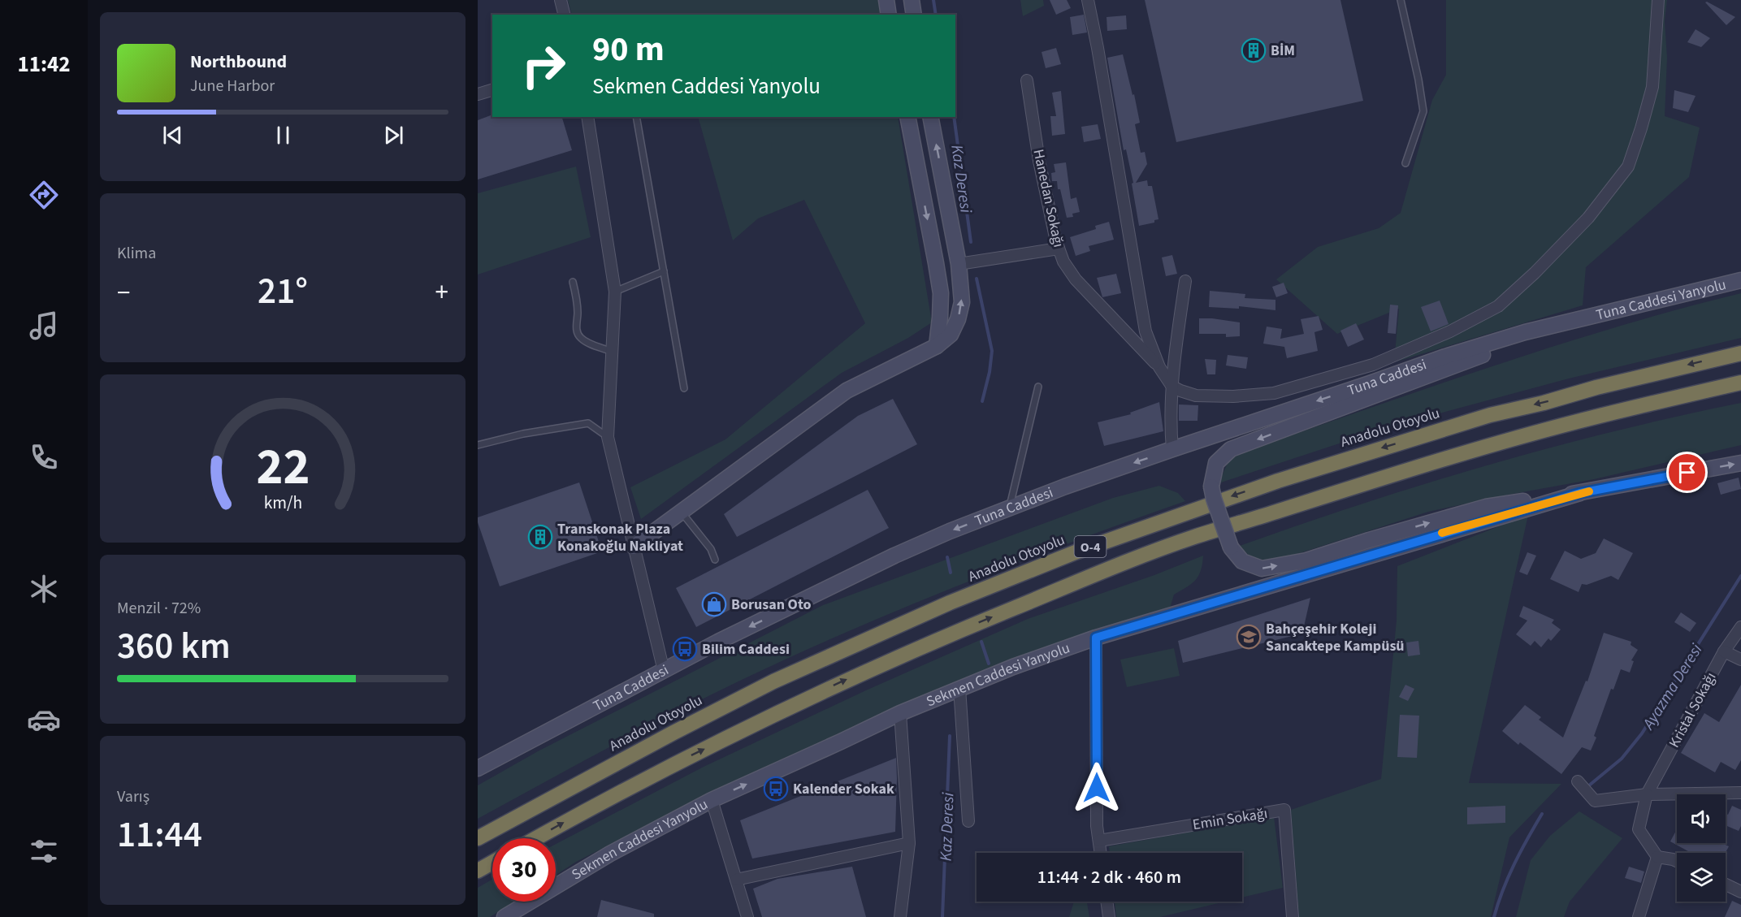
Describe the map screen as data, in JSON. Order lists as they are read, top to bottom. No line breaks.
{"streets":{"highway":["Anadolu Otoyolu","O-4"],"main road":["Tuna Caddesi Yanyolu","Tuna Caddesi","Sekmen Caddesi Yanyolu"],"street":["Hanedan Sokağı","Kristal Sokağı","Emin Sokağı"]},"crossings":[["Tuna Caddesi Yanyolu","Tuna Caddesi"]],"one_way":["Tuna Caddesi"],"water":["Kaz Deresi","Ayazma Deresi"],"places":{"building":["BİM","Transkonak Plaza Konakoğlu Nakliyat"],"shop":["Borusan Oto"],"school or university":["Bahçeşehir Koleji Sancaktepe Kampüsü"],"bus stop":["Bilim Caddesi","Kalender Sokak"]},"page":{"tabs":"11:42","turn":["90 m","Sekmen Caddesi Yanyolu"],"song":["Northbound","June Harbor"],"tile":["Klima",["Menzil · 72%","360 km"],["Varış","11:44"]],"heat":["−","21°","+"],"limit":"30","trip":"11:44 · 2 dk · 460 m","gauge":["22","km/h"]}}
